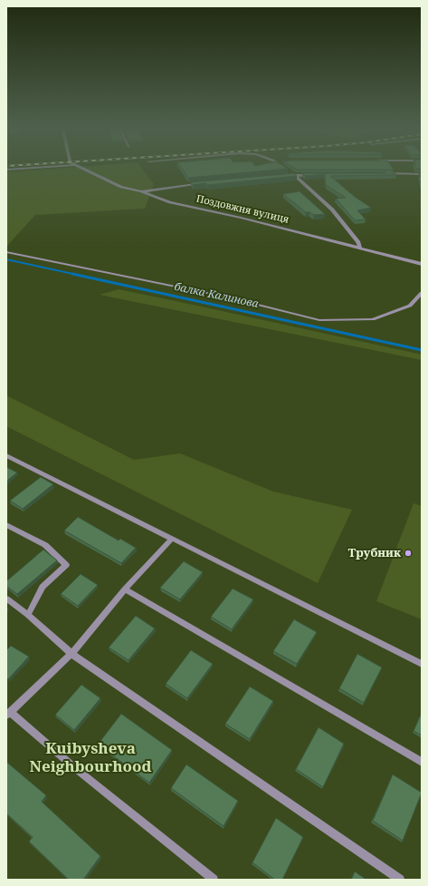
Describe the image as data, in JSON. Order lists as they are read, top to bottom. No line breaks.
{"streets":{"street":["Поздовжня вулиця"]},"districts":["Kuibysheva Neighbourhood"],"water":["балка Калинова"],"places":["Трубник"]}
